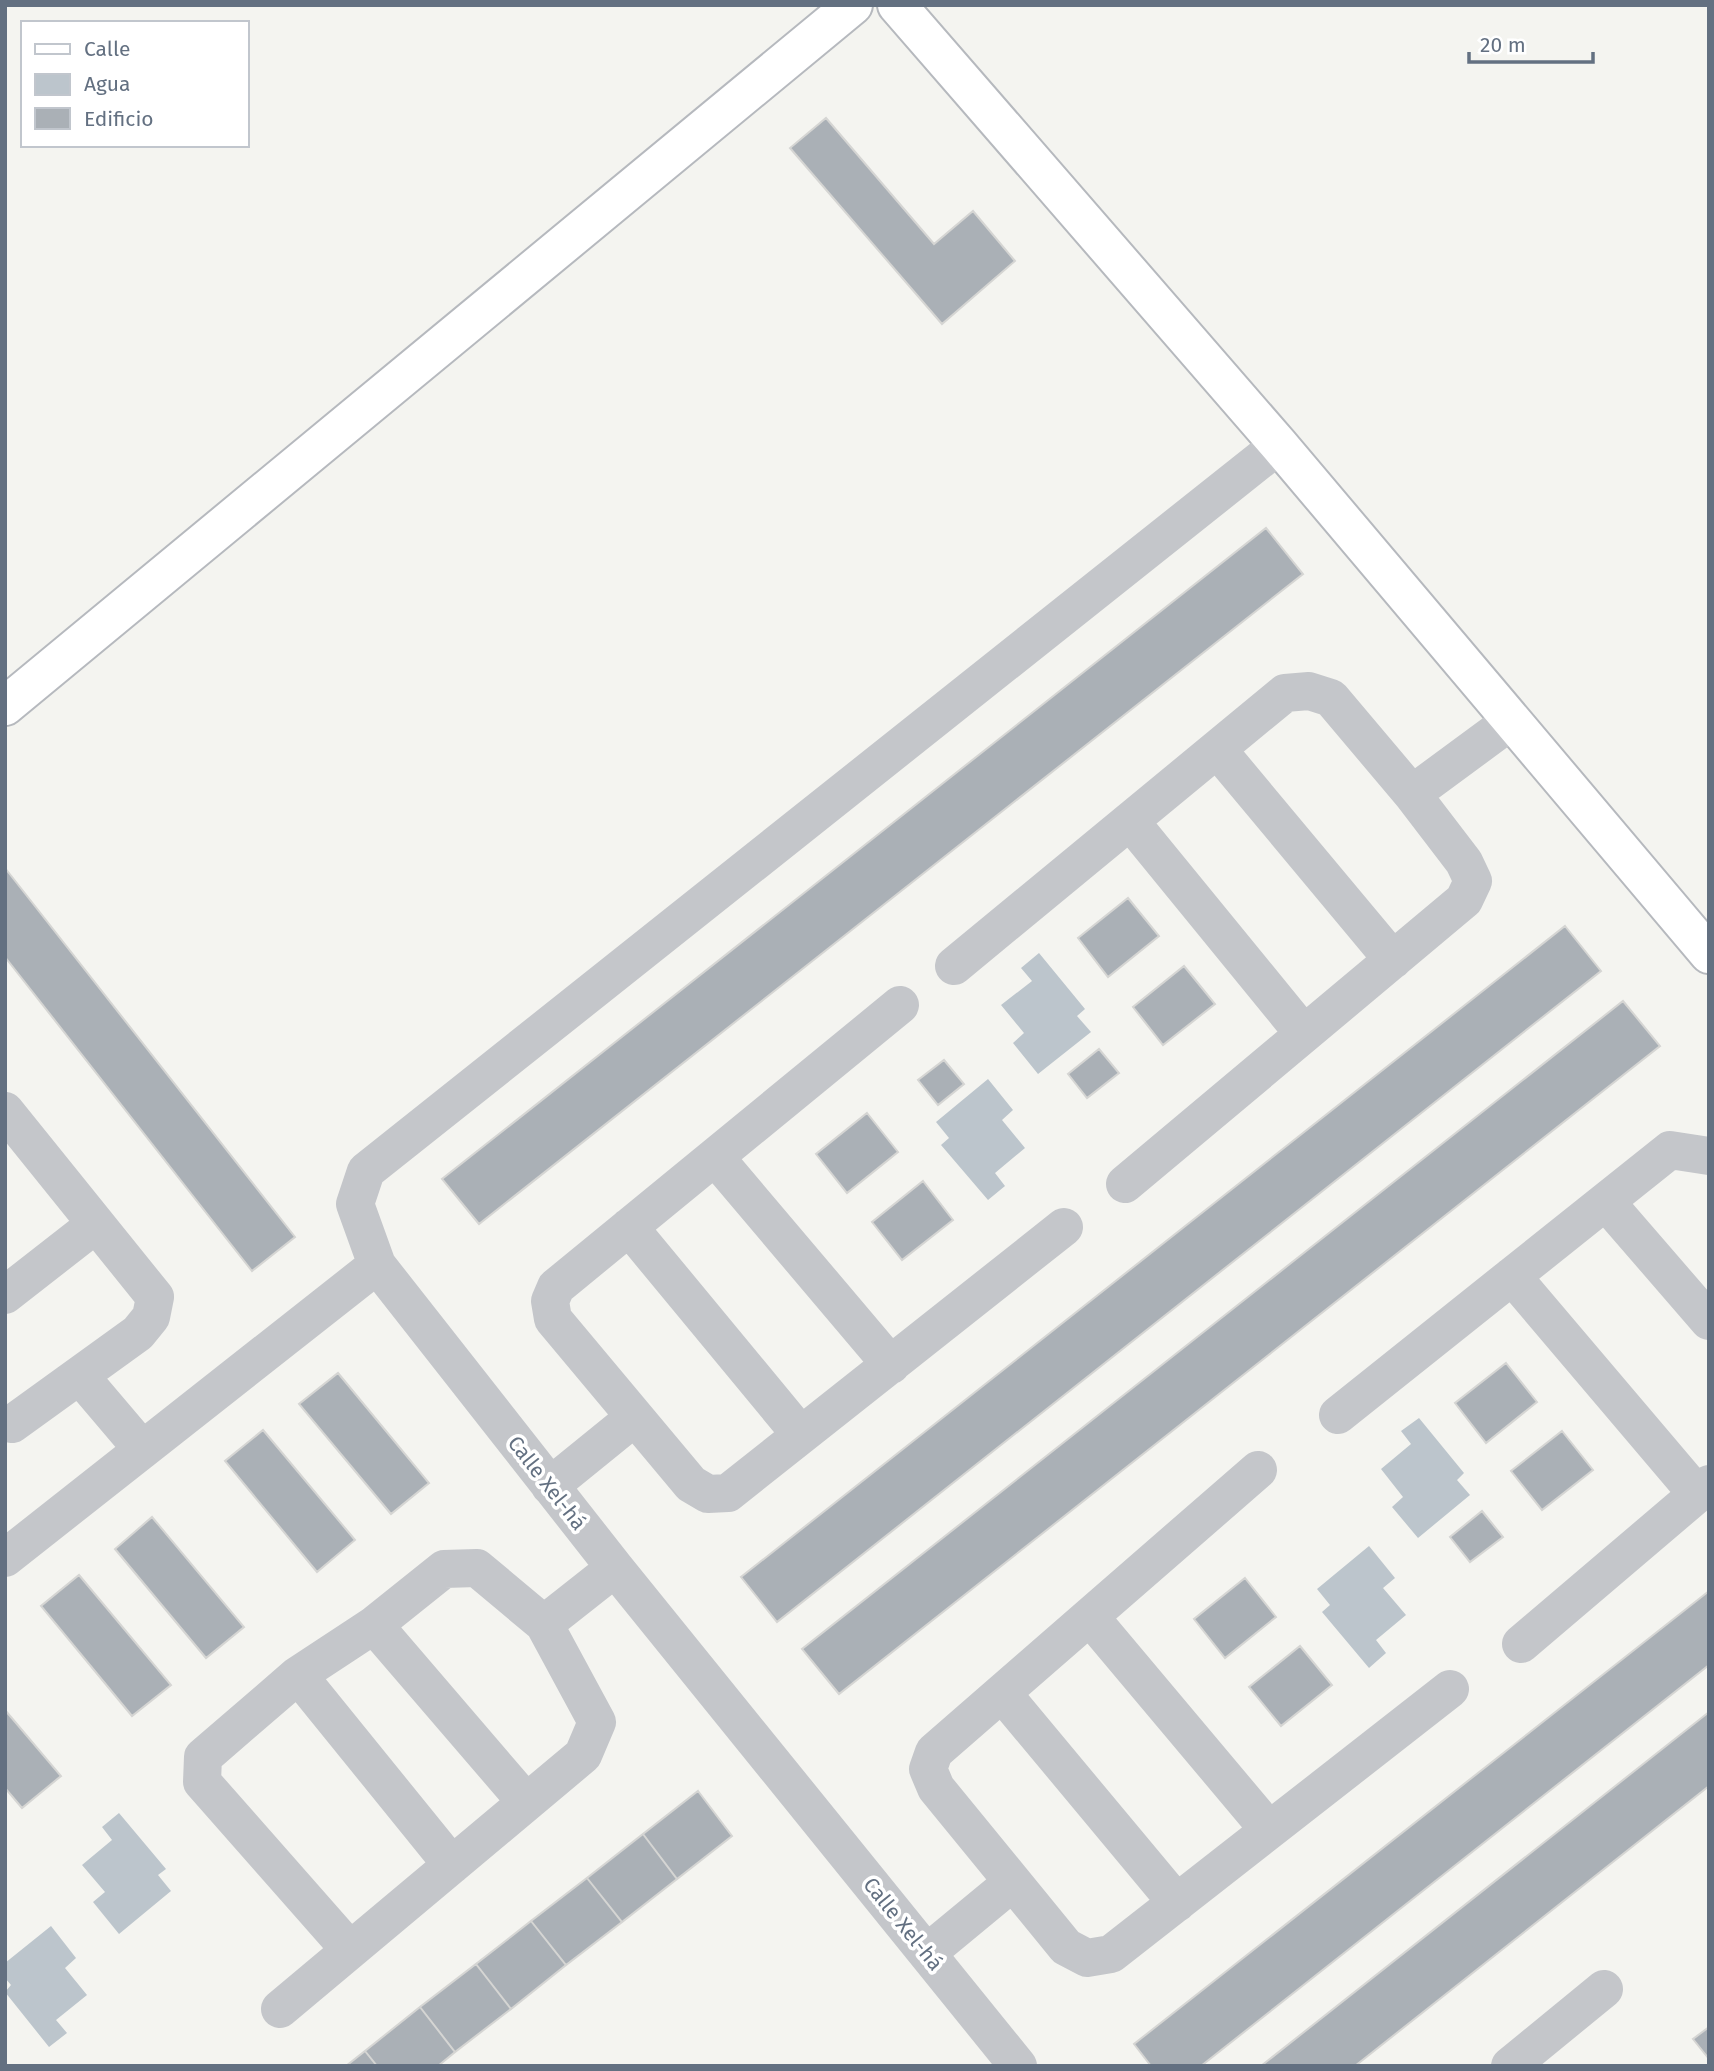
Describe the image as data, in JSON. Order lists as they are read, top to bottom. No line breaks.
{"streets":{"street":["Calle Xel-há"]},"legend":["Calle","Agua","Edificio"],"scale_bar":"20 m"}
